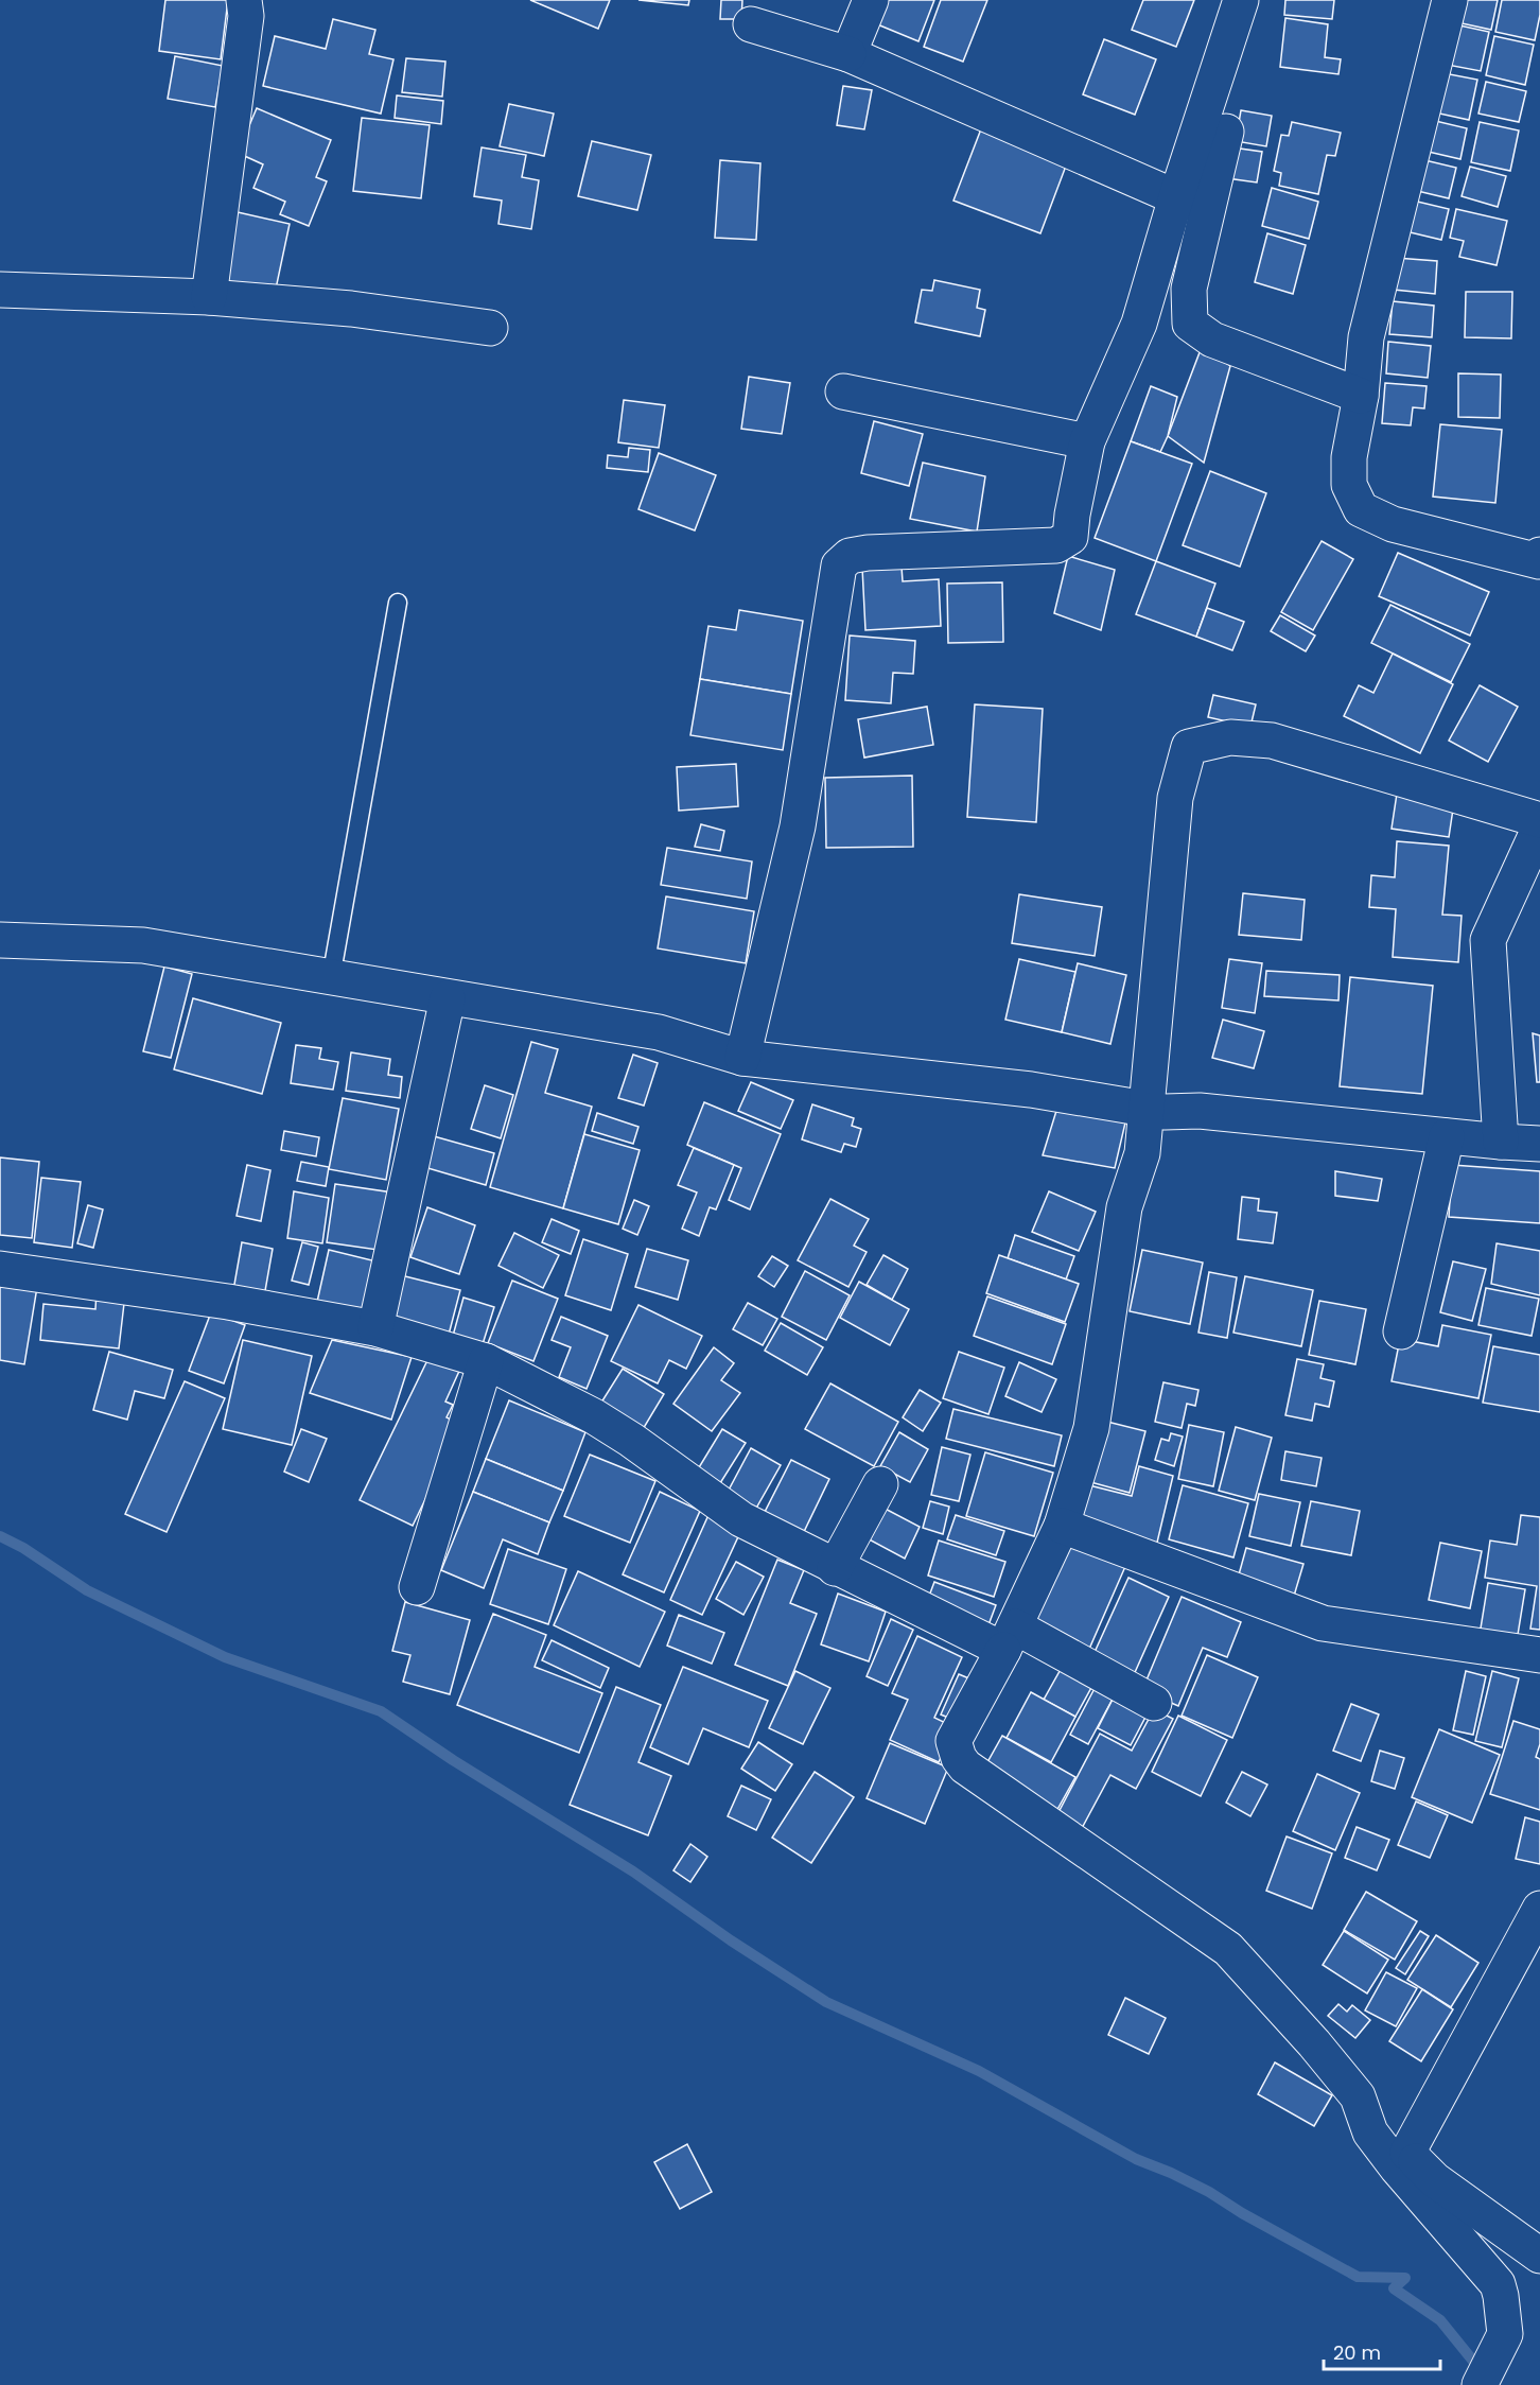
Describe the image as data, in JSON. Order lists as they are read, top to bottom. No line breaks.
{"scale_bar":"20 m"}
